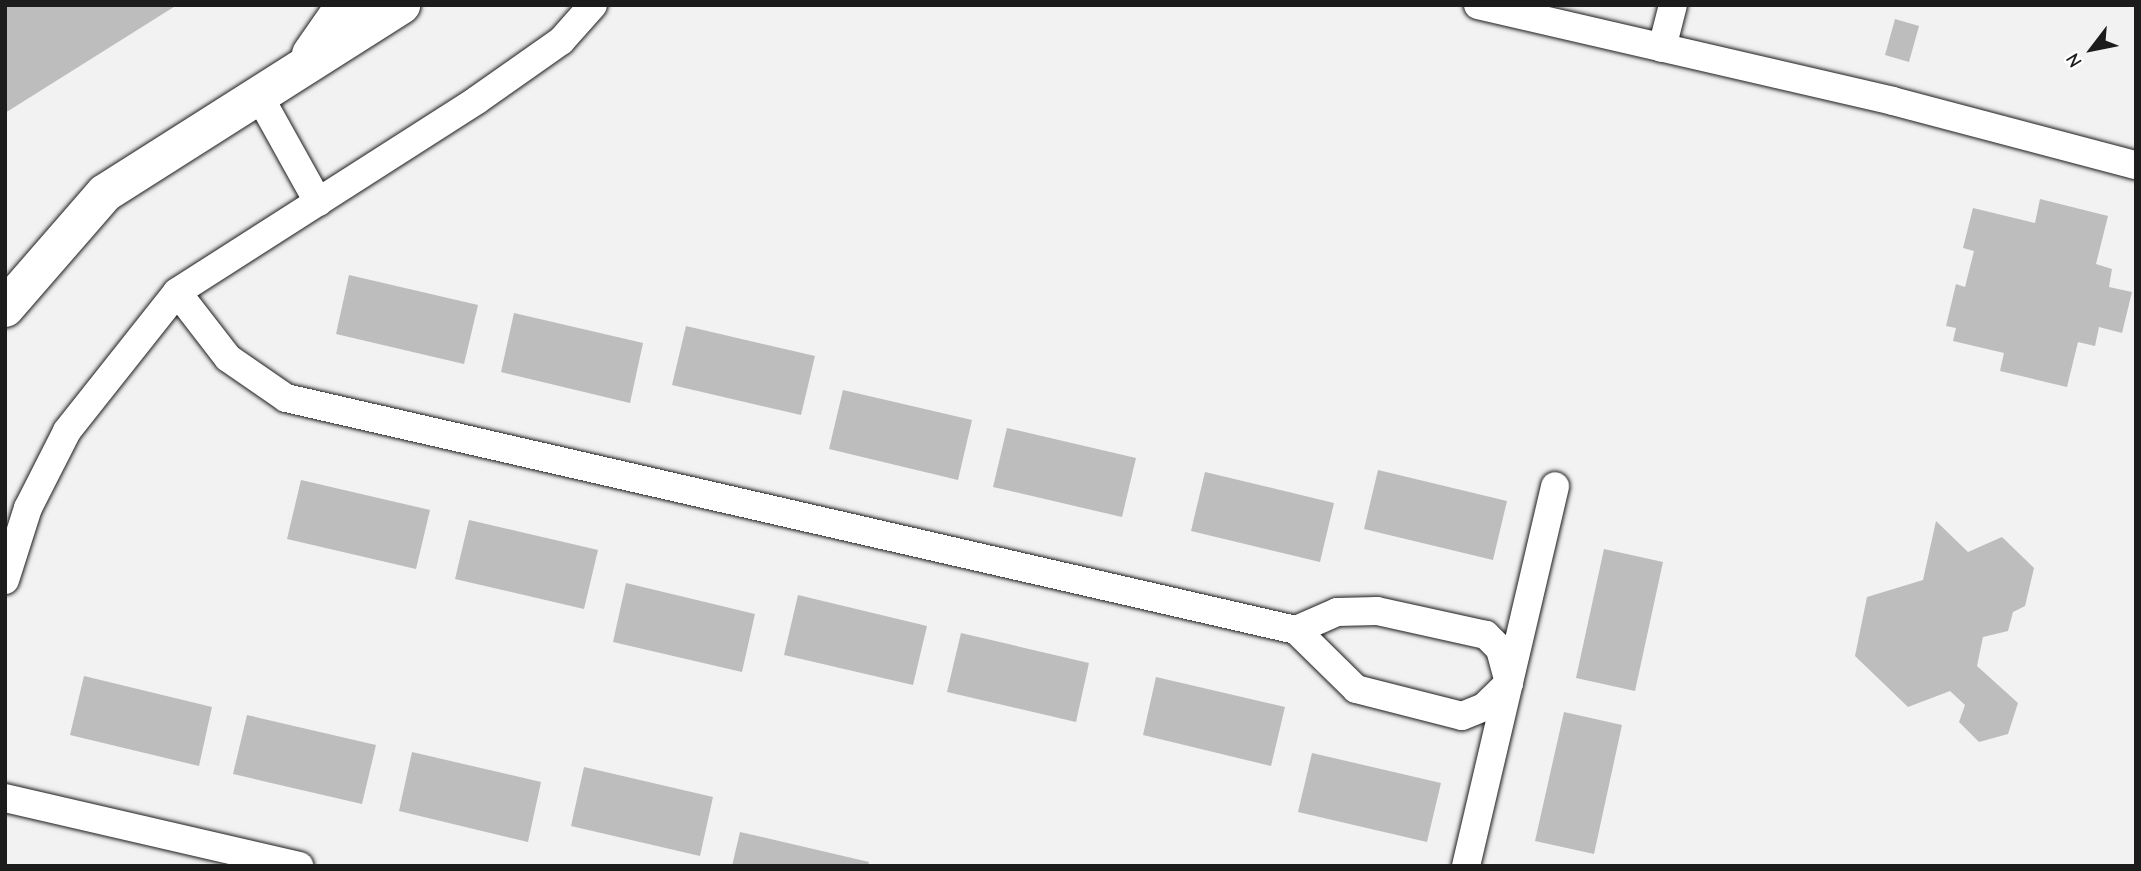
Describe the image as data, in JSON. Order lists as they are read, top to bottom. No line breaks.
{"north":"bottom left"}
